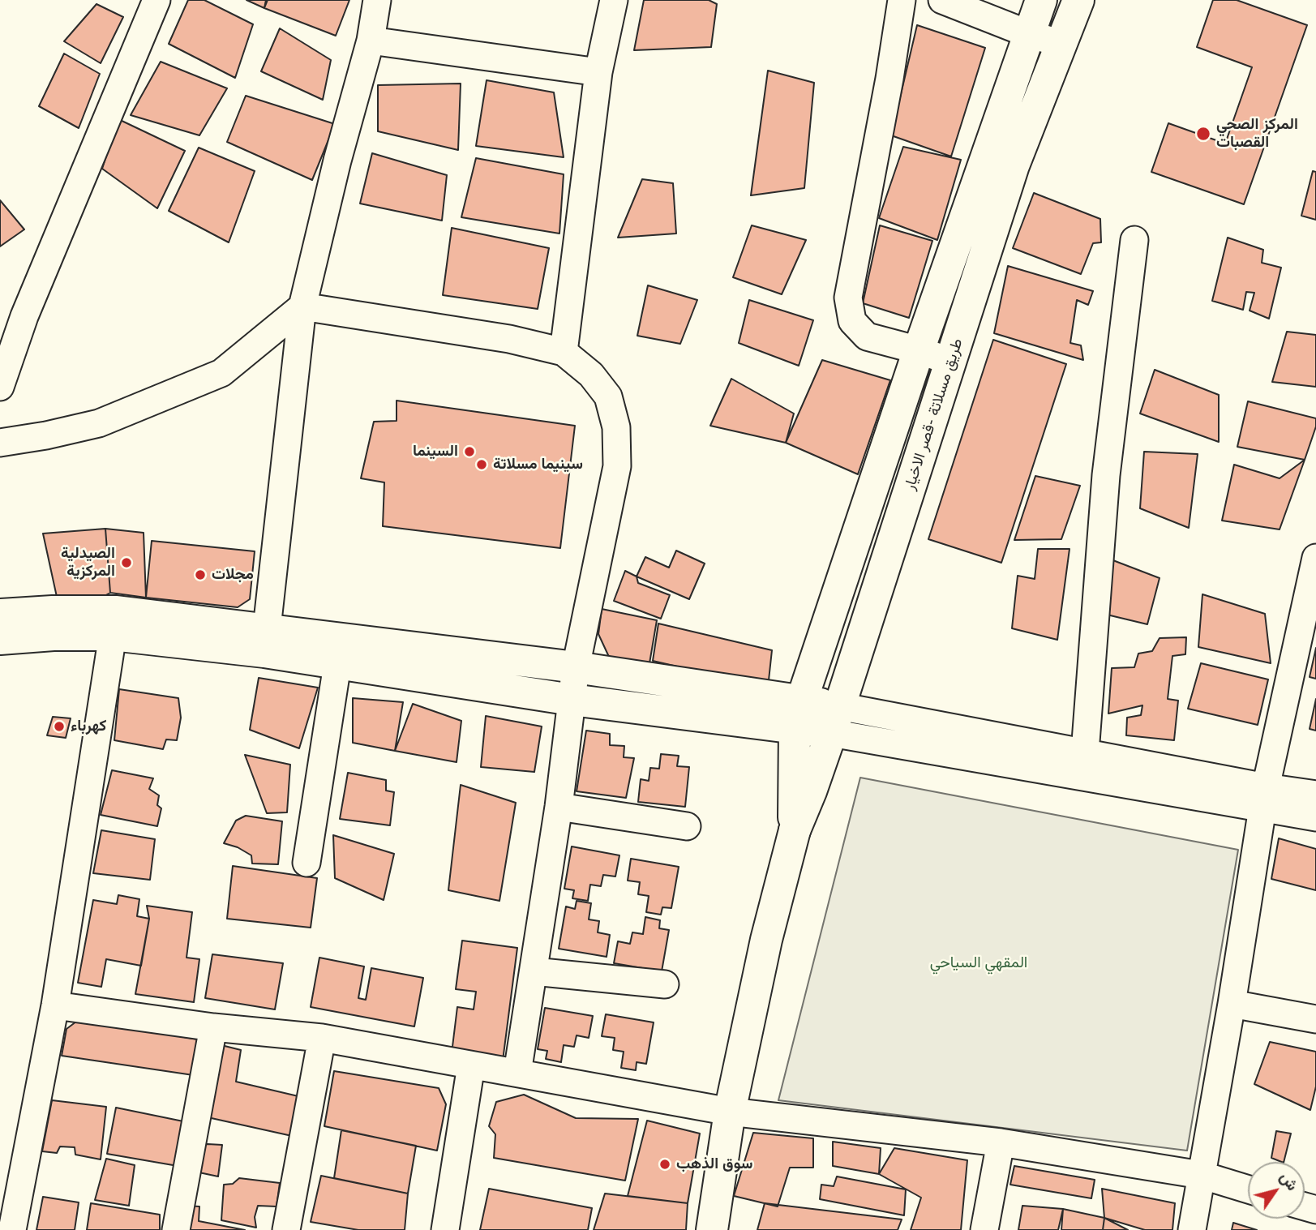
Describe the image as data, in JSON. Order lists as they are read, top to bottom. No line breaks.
{"streets":{"main road":["طريق مسلاتة -قصر الاخيار"]},"parks":["المقهي السياحي"],"places":["المركز الصحي القصبات","السينما","سينيما مسلاتة","الصيدلية المركزية","مجلات","كهرباء","سوق الذهب"],"north":"top right"}
